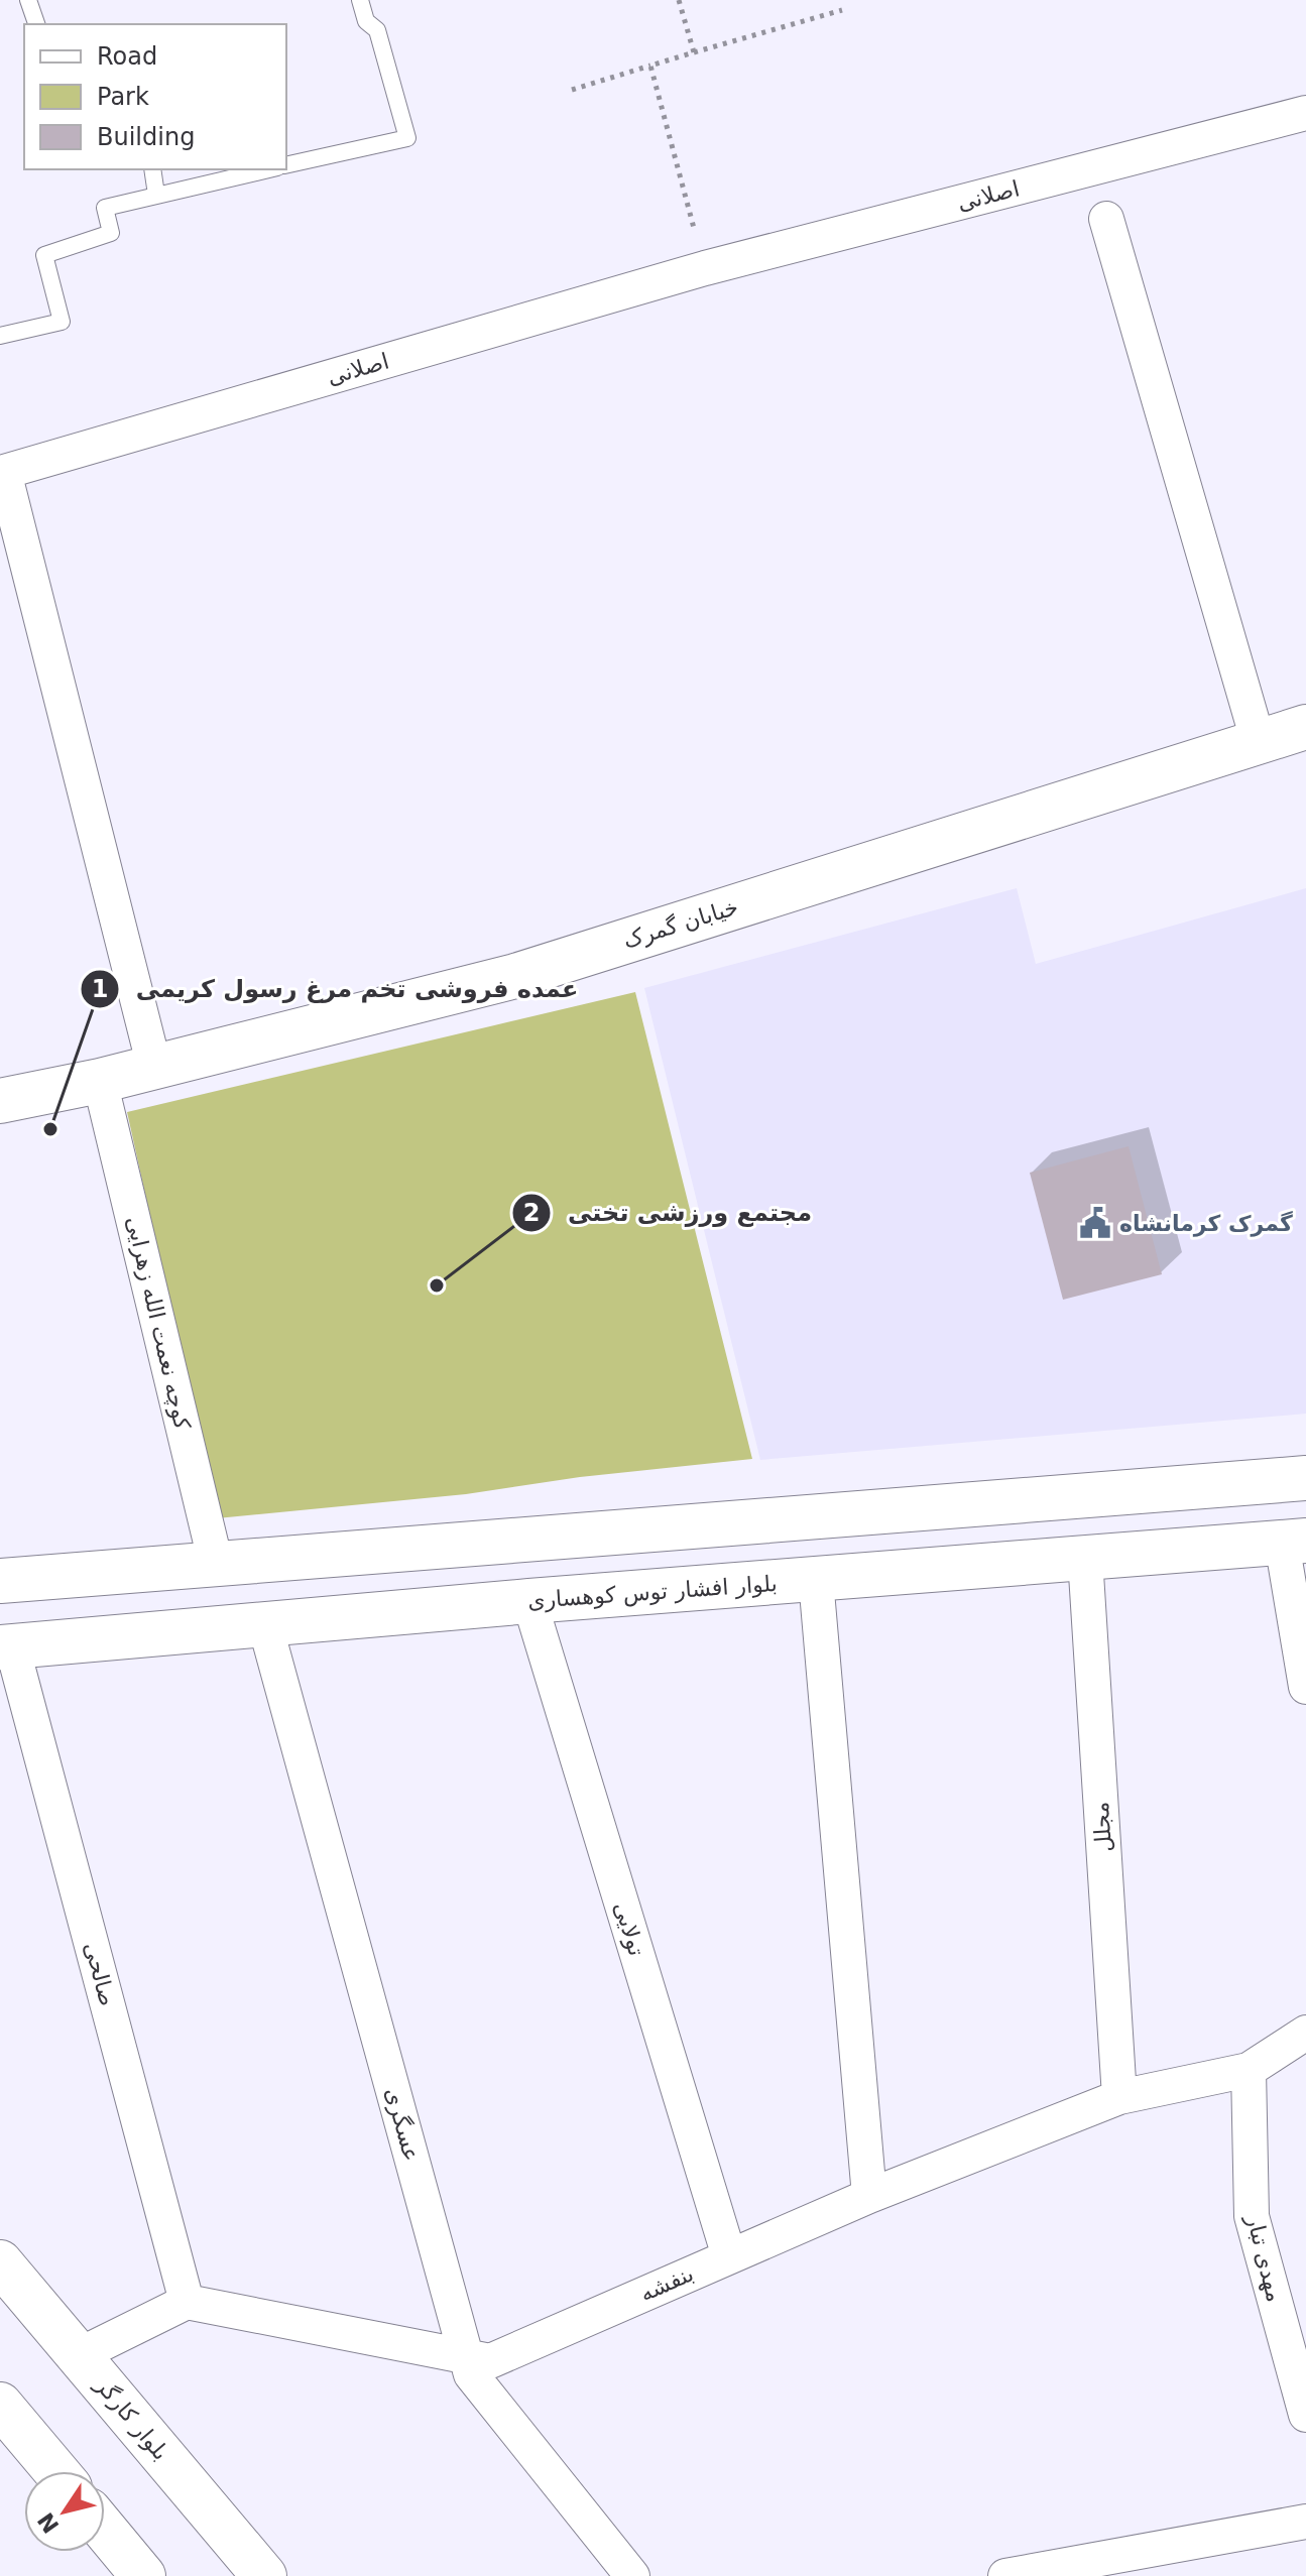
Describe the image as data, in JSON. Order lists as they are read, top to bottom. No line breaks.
{"streets":{"main road":["خیابان گمرک","بلوار افشار توس کوهساری","بلوار کارگر"],"street":["اصلانی","کوچه نعمت الله زهرایی","مجلل","تولایی","صالحی","عسگری","مهدی تبار","بنفشه"]},"crossings":[["اصلانی","خیابان گمرک"],["خیابان گمرک","کوچه نعمت الله زهرایی"],["بلوار افشار توس کوهساری","مجلل"],["بلوار افشار توس کوهساری","تولایی"],["بلوار افشار توس کوهساری","صالحی"],["بلوار افشار توس کوهساری","عسگری"],["مجلل","بنفشه"],["تولایی","بنفشه"],["صالحی","بنفشه"],["عسگری","بنفشه"],["مهدی تبار","بنفشه"]],"places":{"other":["عمده فروشی تخم مرغ رسول کریمی","مجتمع ورزشی تختی"],"public building":["گمرک کرمانشاه"]},"legend":["Road","Park","Building"],"north":"bottom left"}
